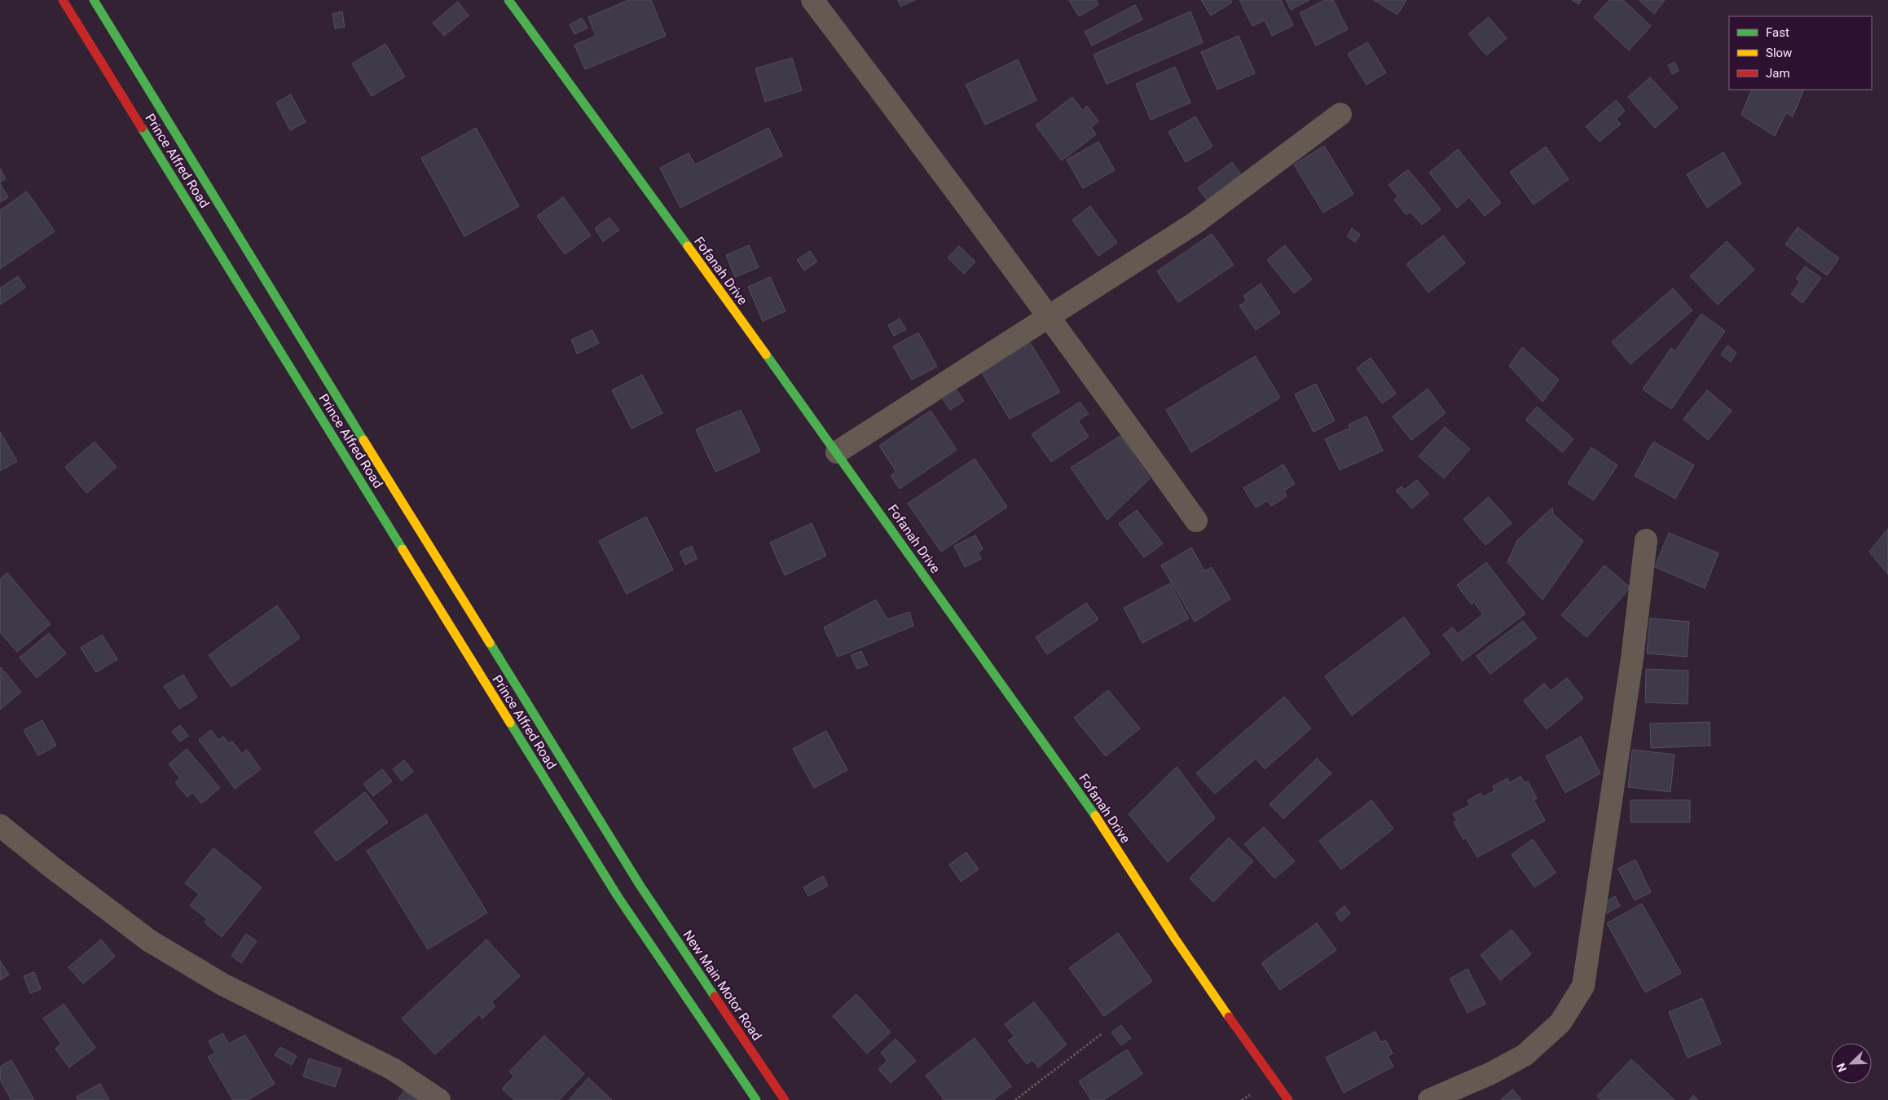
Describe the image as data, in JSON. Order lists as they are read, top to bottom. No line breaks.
{"streets":{"main road":["Prince Alfred Road","Fofanah Drive","New Main Motor Road"]},"crossings":[["Prince Alfred Road","New Main Motor Road"]],"legend":["Fast","Slow","Jam"],"north":"bottom left"}
